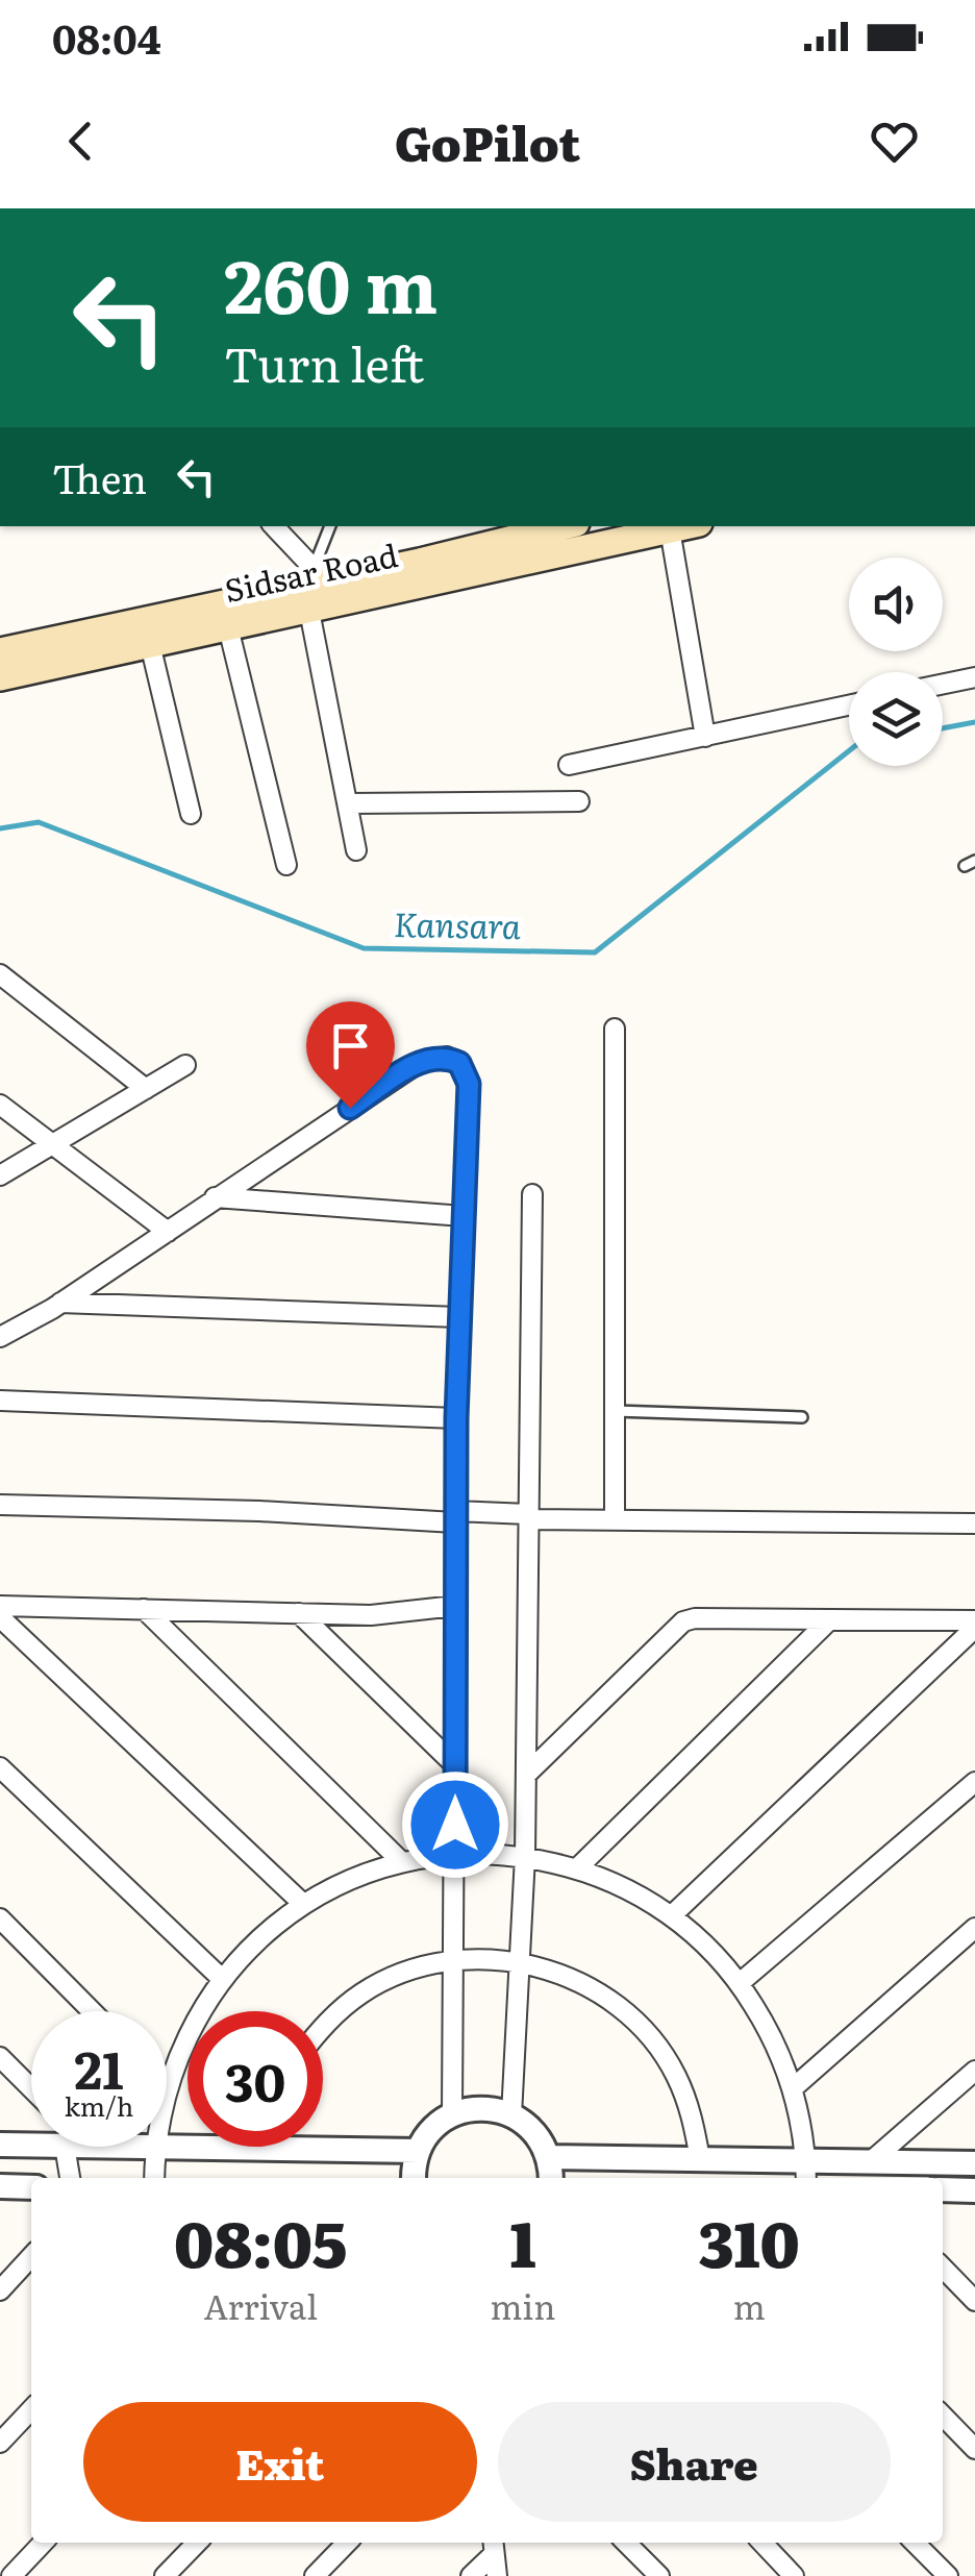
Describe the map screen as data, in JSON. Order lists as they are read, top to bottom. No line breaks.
{"streets":{"main road":["Sidsar Road"]},"water":["Kansara"],"page":{"status":"08:04","header":"GoPilot","turn":["260 m","Turn left"],"then":"Then","speed":"21 km/h","limit":"30","eta":["08:05","Arrival","1","min","310","m"],"buttons":["Exit","Share"]}}
